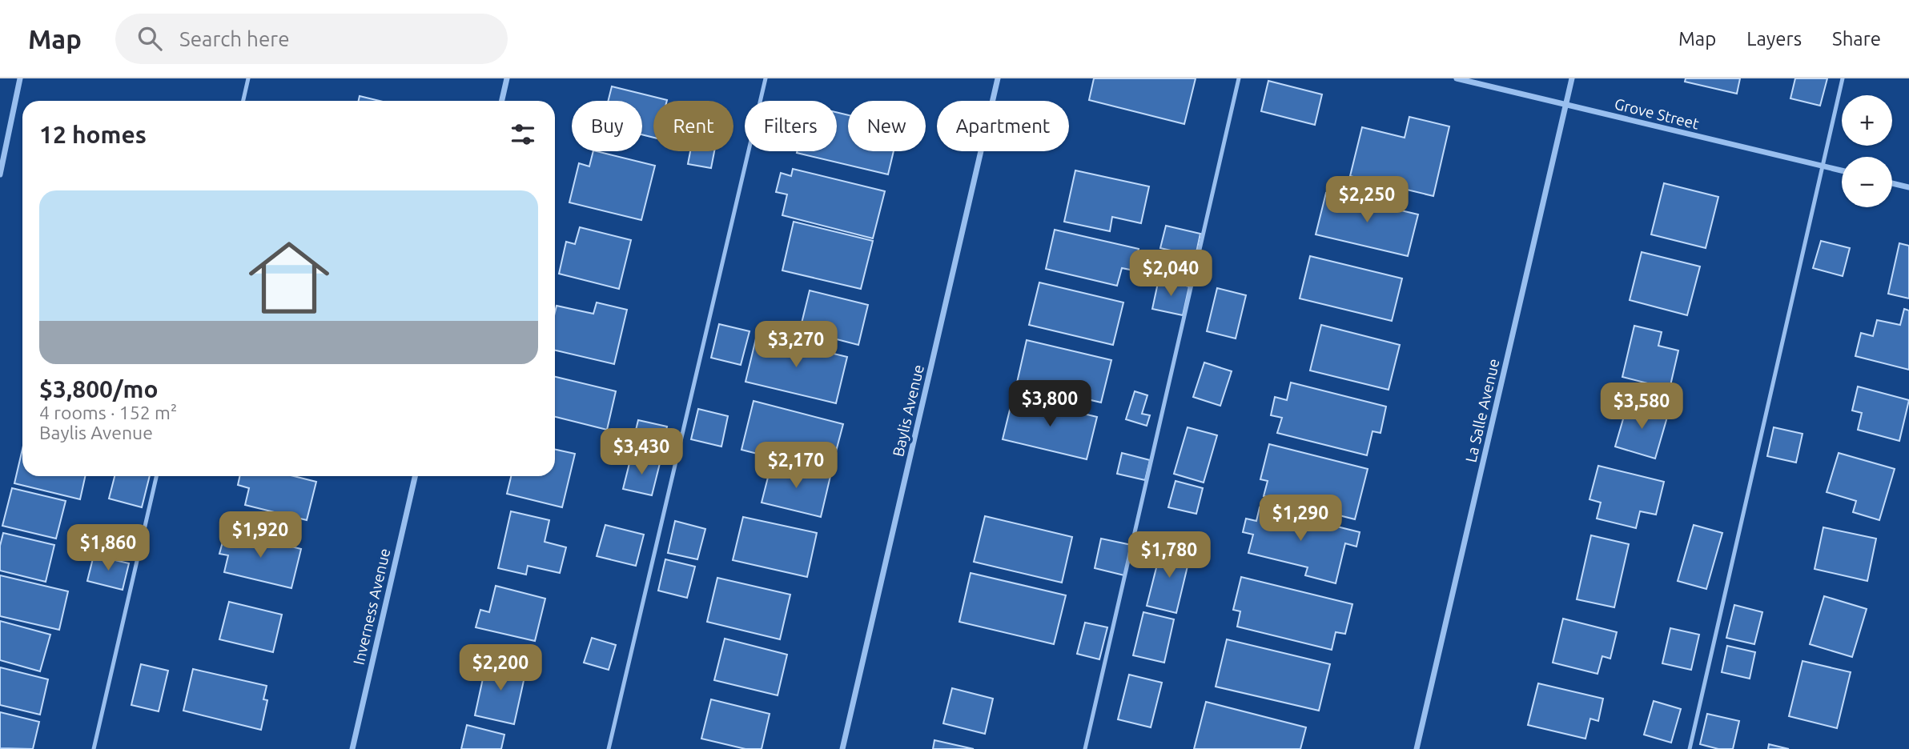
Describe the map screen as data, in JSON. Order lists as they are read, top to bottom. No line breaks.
{"streets":{"street":["Grove Street","Baylis Avenue","La Salle Avenue","Inverness Avenue"]},"crossings":[["Grove Street","La Salle Avenue"]],"page":{"header":"Map","search":"Search here","nav":["Map","Layers","Share"],"map_buttons":["+","−"],"chip":["Buy","Rent","Filters","New","Apartment"],"heading":"12 homes","list":[{"name":"$3,800/mo","note":"4 rooms · 152 m² · Baylis Avenue"}],"price":["$2,250","$2,040","$3,270","$3,800","$3,580","$3,430","$2,170","$1,290","$1,920","$1,860","$1,780","$2,200"]}}
